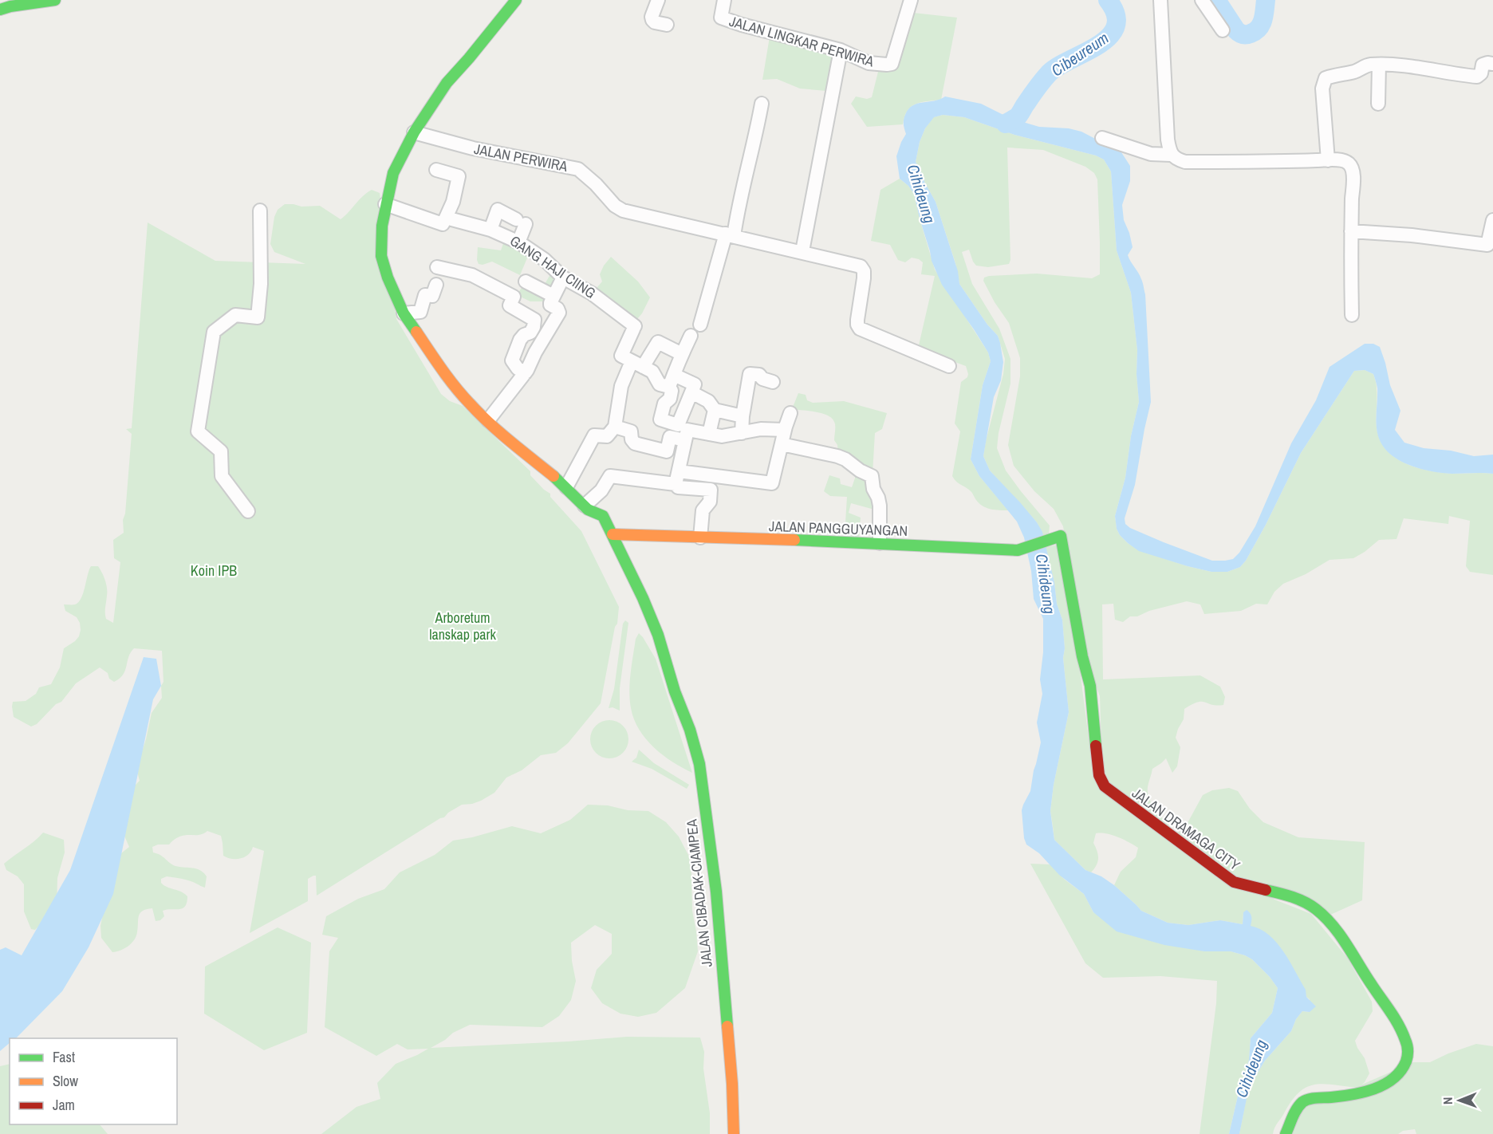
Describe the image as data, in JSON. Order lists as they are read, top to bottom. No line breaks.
{"streets":{"main road":["JALAN PANGGUYANGAN","JALAN DRAMAGA CITY","JALAN CIBADAK-CIAMPEA"],"street":["JALAN LINGKAR PERWIRA","JALAN PERWIRA","GANG HAJI CIING"]},"crossings":[["JALAN PERWIRA","JALAN CIBADAK-CIAMPEA"],["GANG HAJI CIING","JALAN CIBADAK-CIAMPEA"],["JALAN PANGGUYANGAN","JALAN DRAMAGA CITY"],["JALAN PANGGUYANGAN","JALAN CIBADAK-CIAMPEA"]],"water":["Cibeureum","Cihideung"],"parks":["Koin IPB","Arboretum lanskap park"],"legend":["Fast","Slow","Jam"],"north":"left"}
